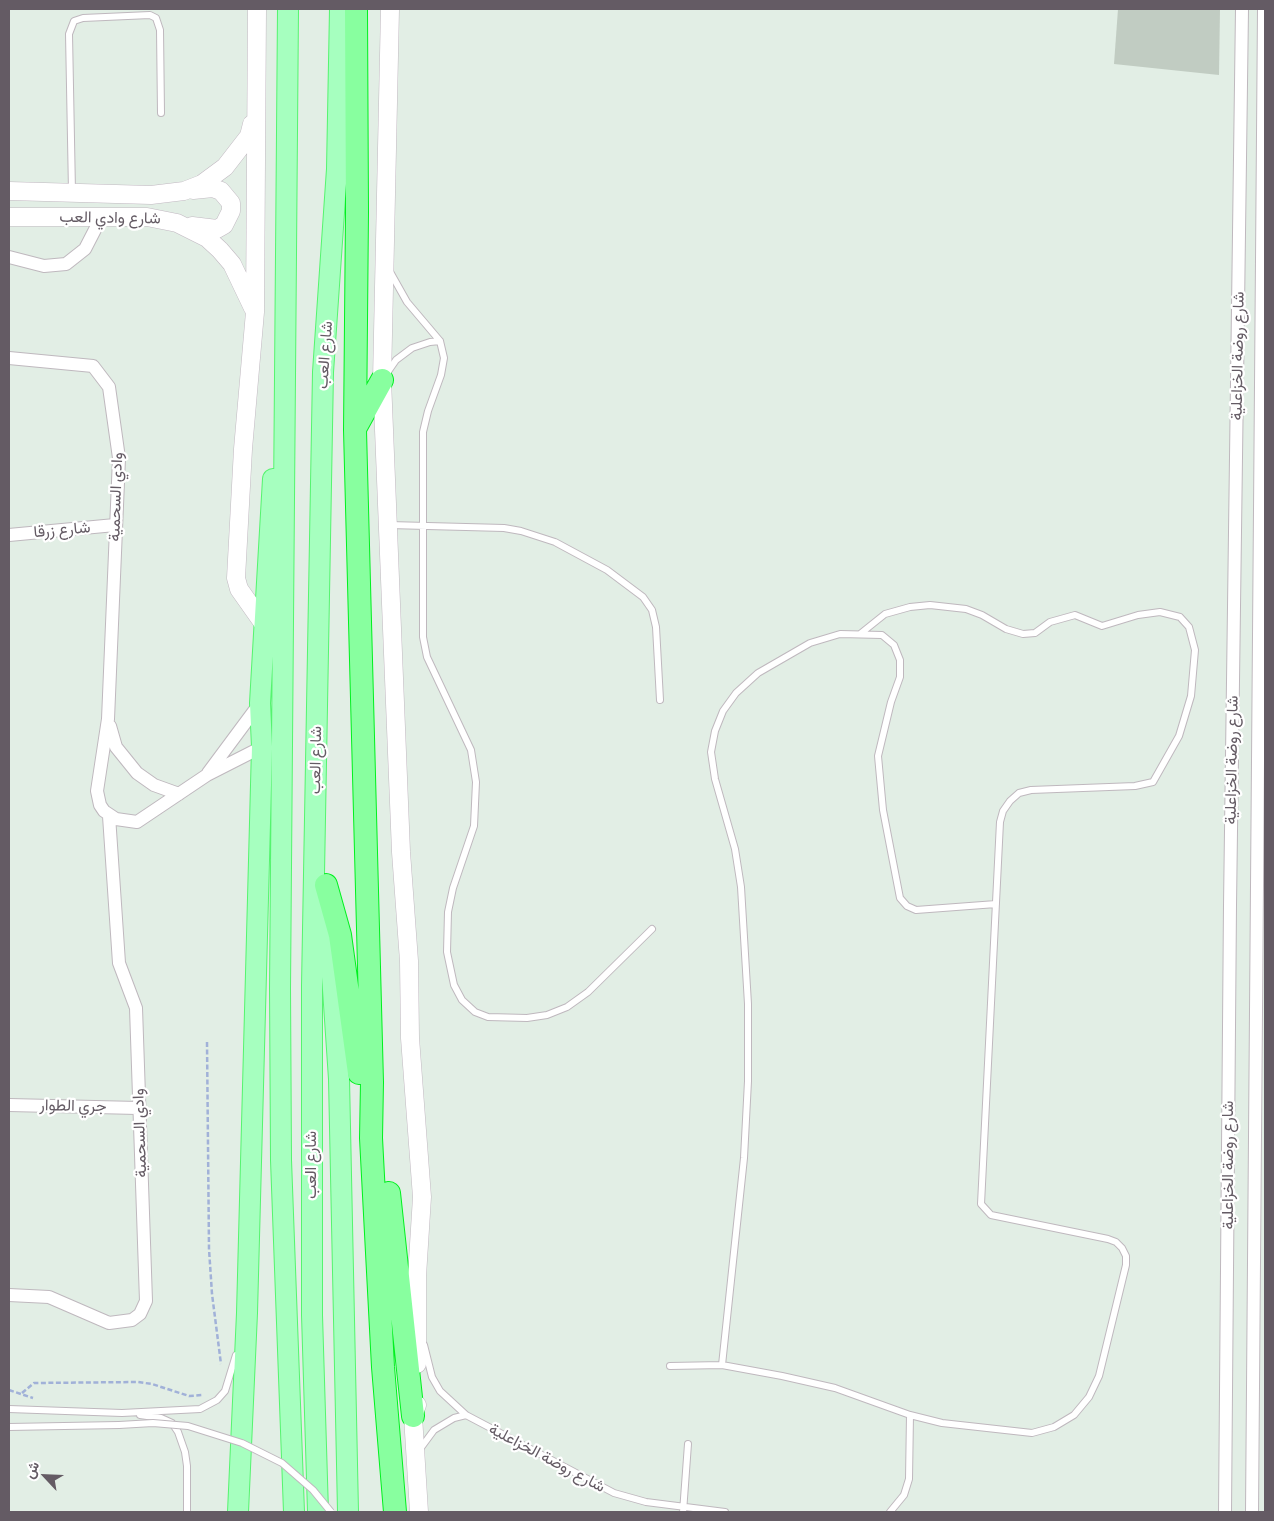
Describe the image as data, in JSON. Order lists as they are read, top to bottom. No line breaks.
{"streets":{"main road":["شارع وادي العب","شارع العب"],"street":["شارع روضة الخزاعلية","وادي السحمية","شارع زرقا","جري الطوار"]},"crossings":[["وادي السحمية","شارع زرقا"],["وادي السحمية","جري الطوار"]],"north":"top left"}
